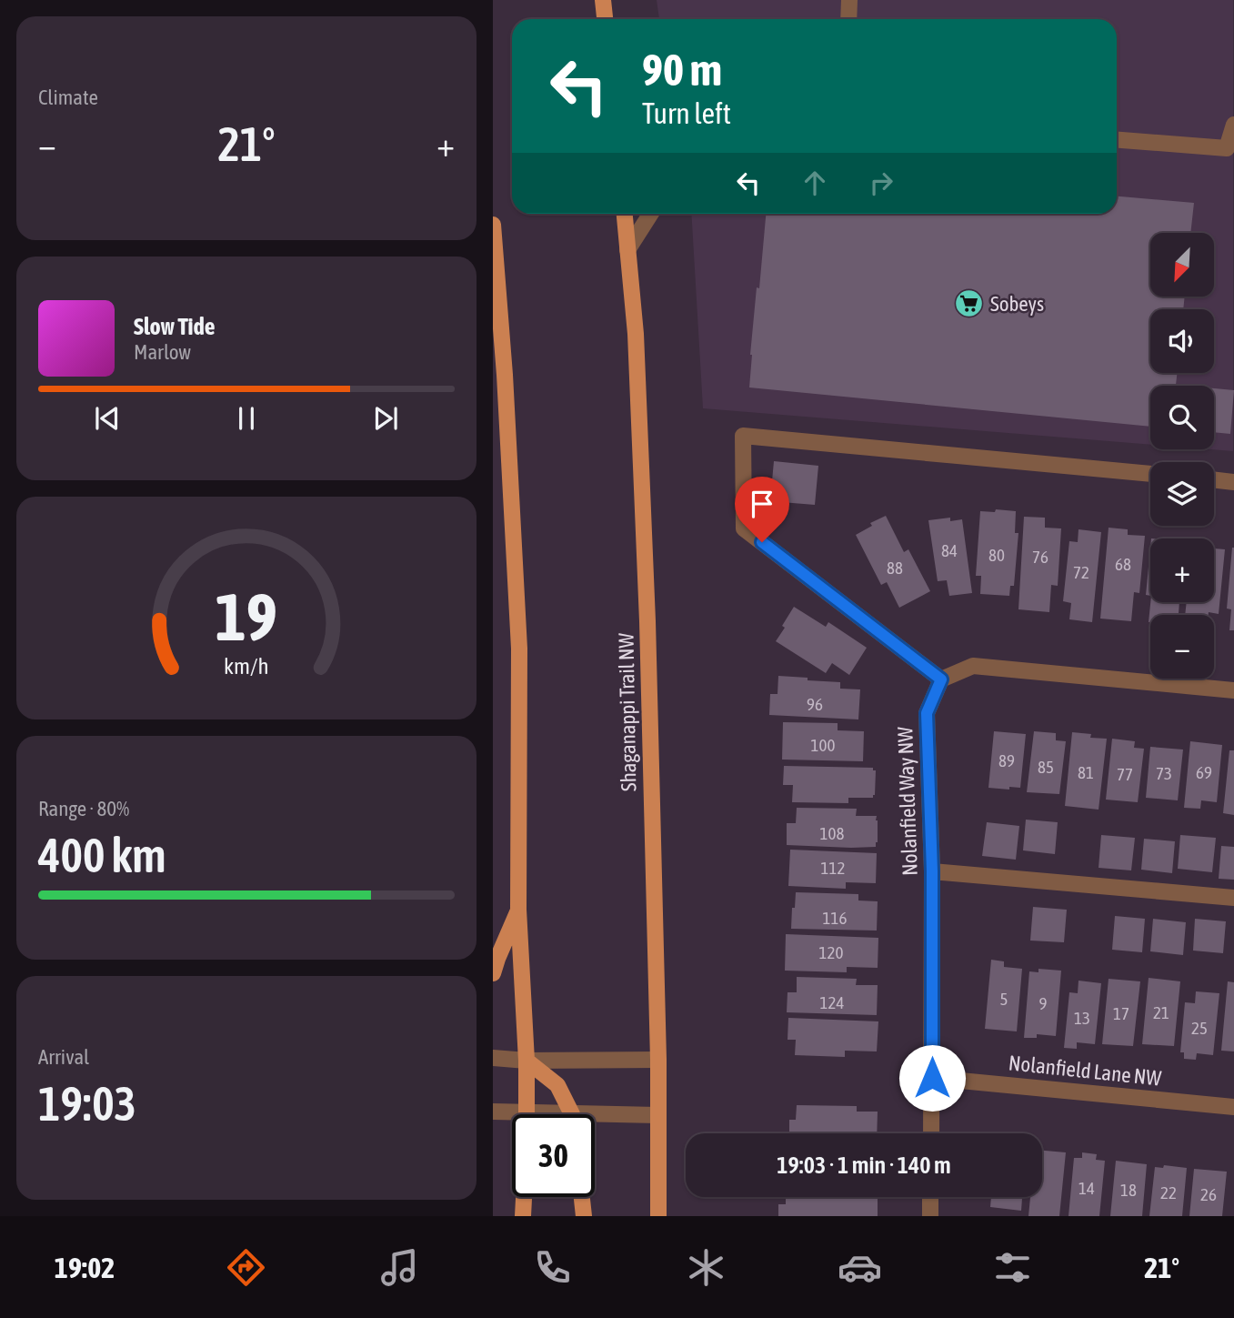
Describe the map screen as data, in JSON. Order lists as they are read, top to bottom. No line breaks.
{"streets":{"main road":["Shaganappi Trail NW"],"street":["Nolanfield Way NW","Nolanfield Lane NW"]},"crossings":[["Nolanfield Way NW","Nolanfield Lane NW"]],"places":{"supermarket":["Sobeys"]},"house_numbers":["84","80","76","68","88","72","96","100","89","85","81","69","73","77","108","112","116","120","5","124","9","21","17","13","25","14","18","22","26"],"north":"bottom left","page":{"tile":["Climate",["Range · 80%","400 km"],["Arrival","19:03"]],"turn":["90 m","Turn left"],"heat":["−","21°","+"],"map_buttons":["+","−"],"song":["Slow Tide","Marlow"],"limit":"30","trip":"19:03 · 1 min · 140 m","tabs":["19:02","21°"],"gauge":["19","km/h"]}}
